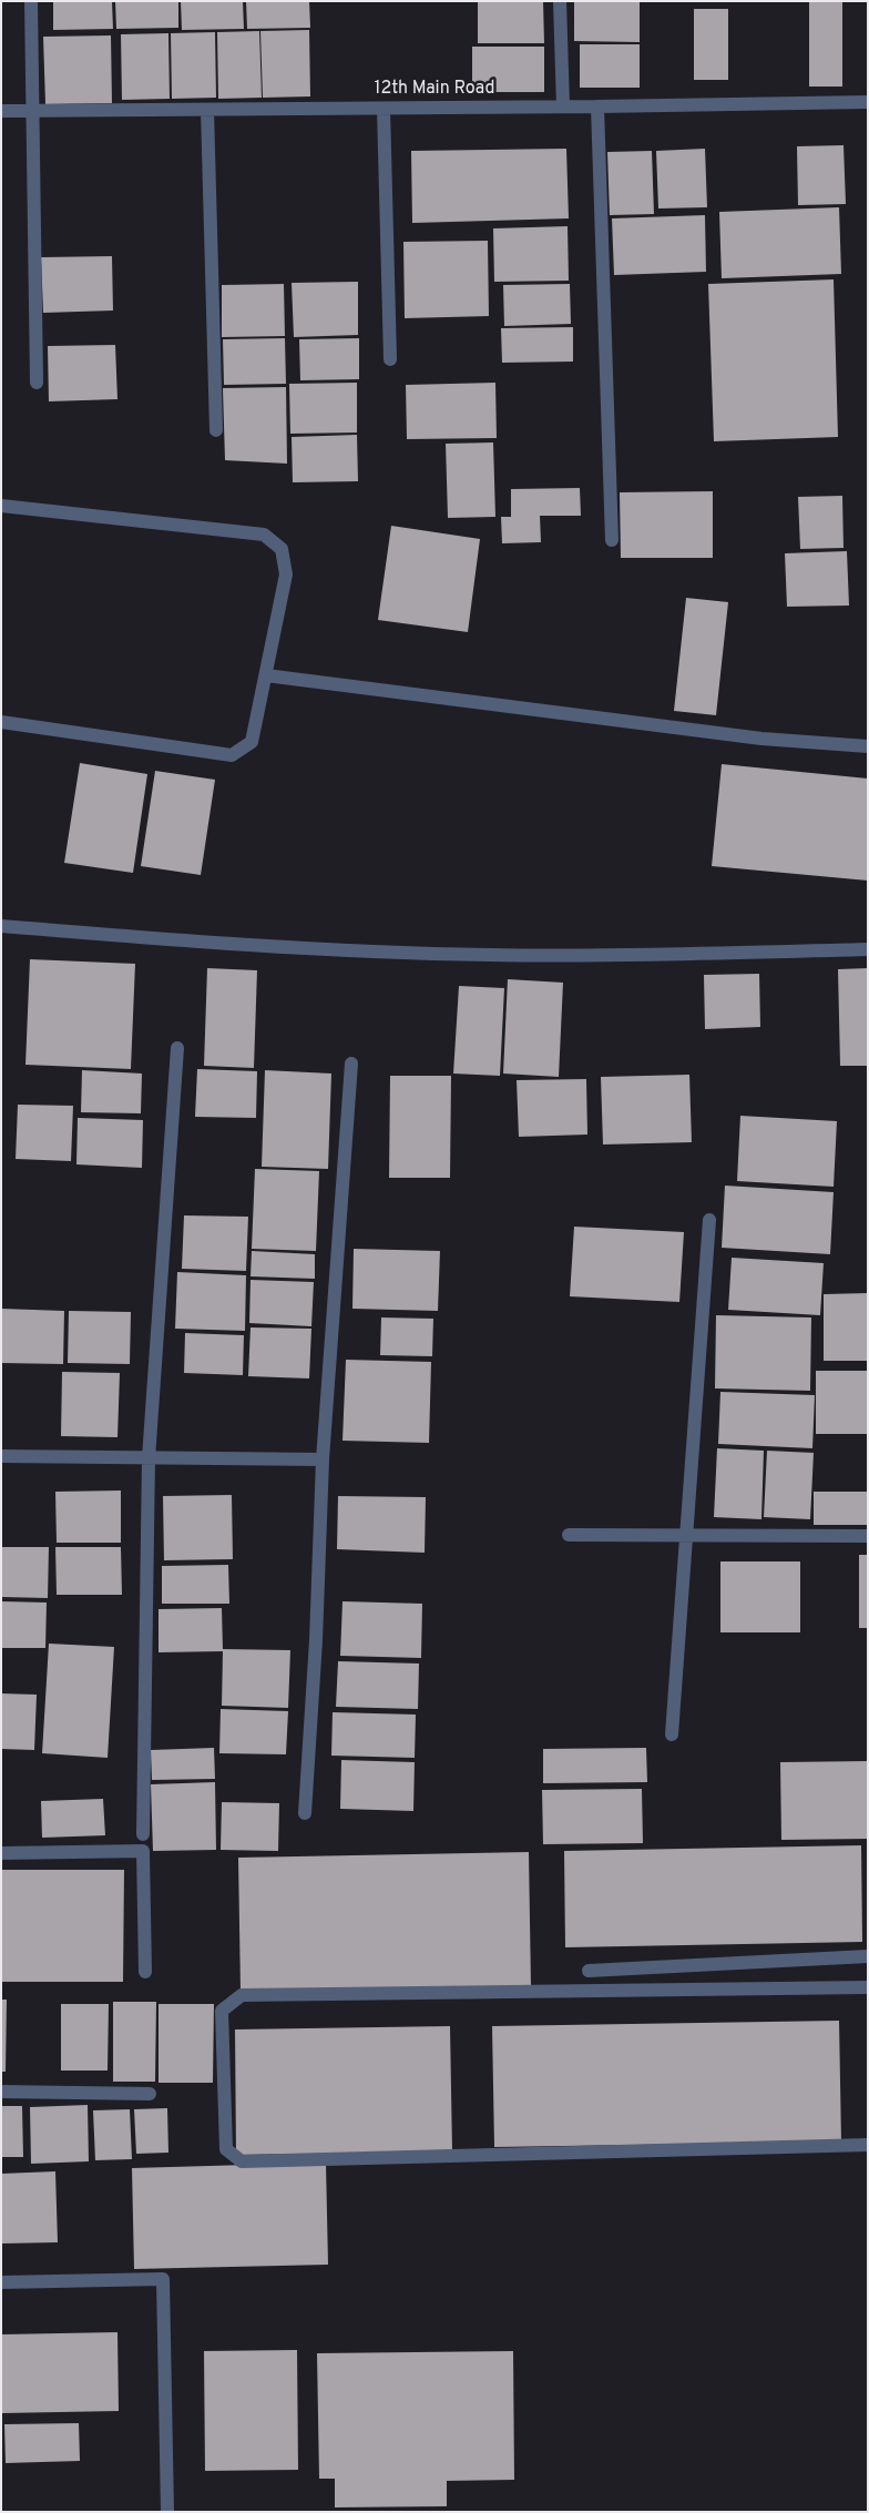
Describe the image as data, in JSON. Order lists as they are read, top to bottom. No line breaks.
{"streets":{"street":["12th Main Road"]}}
